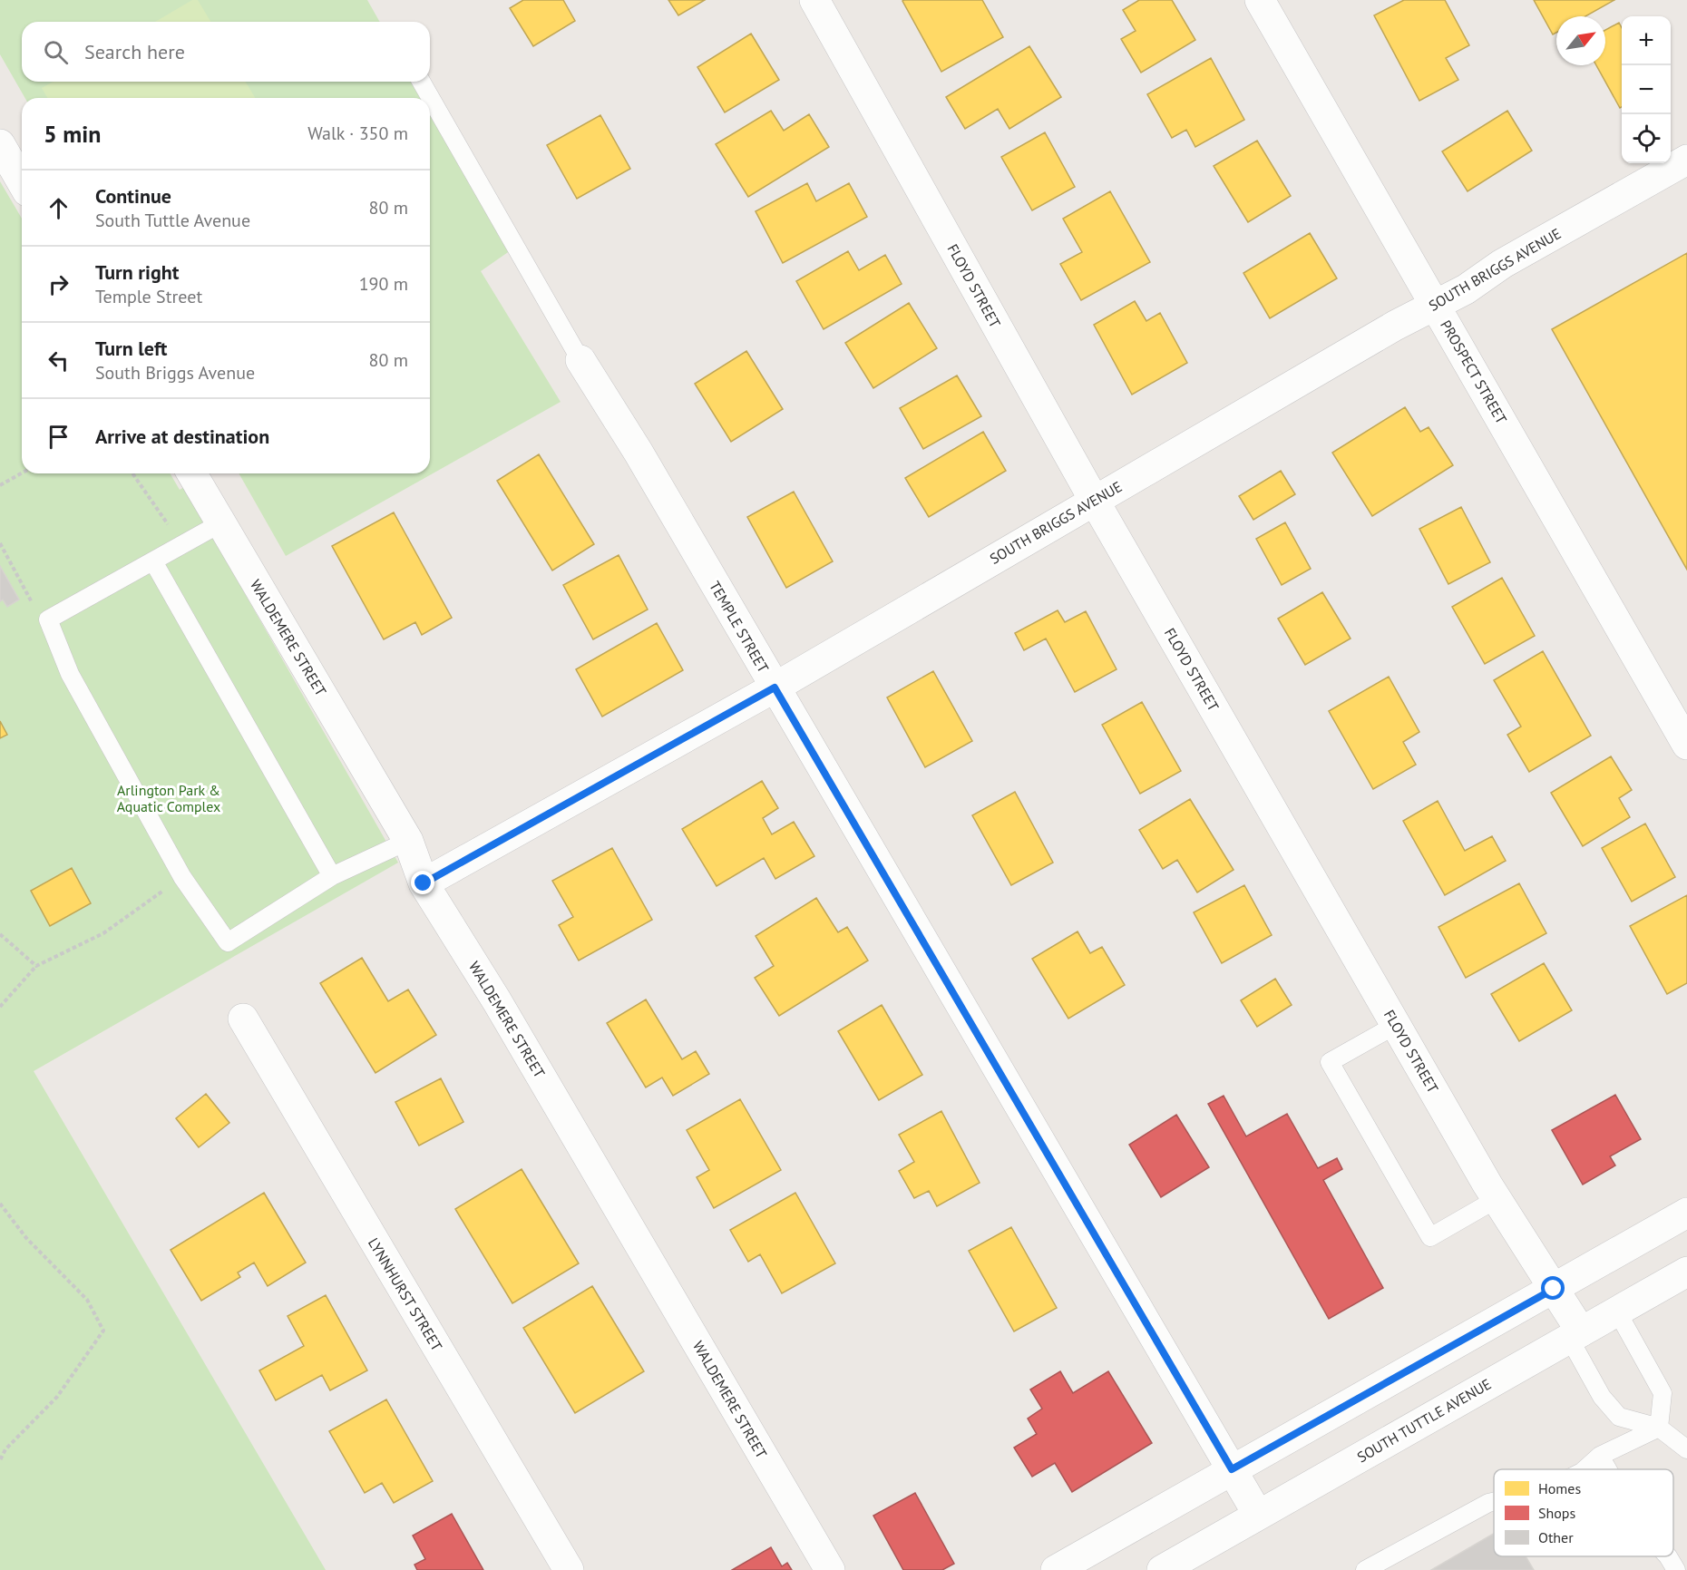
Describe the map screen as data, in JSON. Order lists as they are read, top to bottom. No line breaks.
{"streets":{"street":["SOUTH BRIGGS AVENUE","FLOYD STREET","PROSPECT STREET","TEMPLE STREET","WALDEMERE STREET","LYNNHURST STREET","SOUTH TUTTLE AVENUE"]},"crossings":[["SOUTH BRIGGS AVENUE","FLOYD STREET"],["SOUTH BRIGGS AVENUE","PROSPECT STREET"],["SOUTH BRIGGS AVENUE","TEMPLE STREET"],["SOUTH BRIGGS AVENUE","WALDEMERE STREET"],["FLOYD STREET","SOUTH TUTTLE AVENUE"],["TEMPLE STREET","SOUTH TUTTLE AVENUE"]],"parks":["Arlington Park & Aquatic Complex"],"legend":["Homes","Shops","Other"],"north":"top right","page":{"map_buttons":["+","−"],"search":"Search here","heading":["5 min","Walk · 350 m"],"list":[["Continue","South Tuttle Avenue","80 m"],["Turn right","Temple Street","190 m"],["Turn left","South Briggs Avenue","80 m"],"Arrive at destination"]}}
